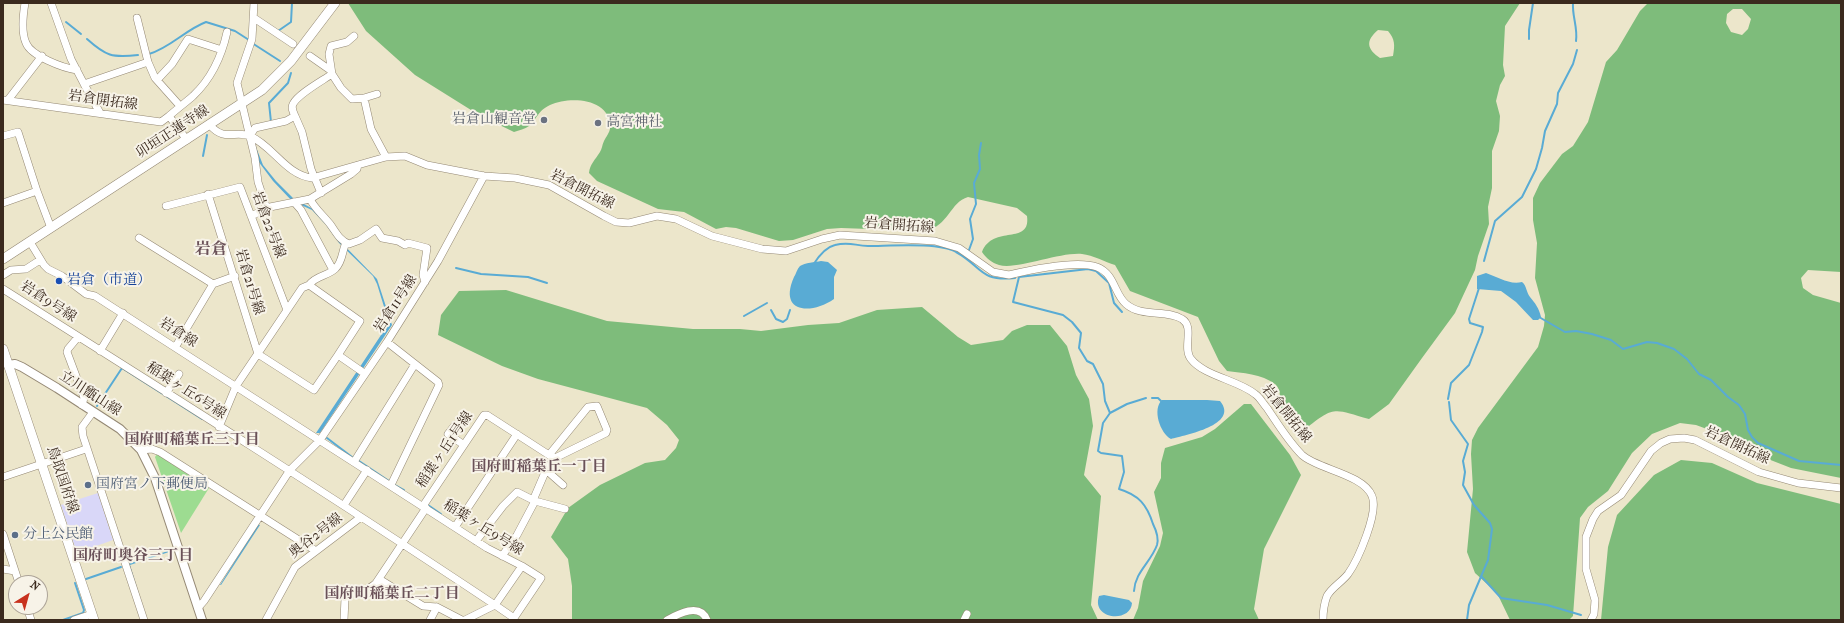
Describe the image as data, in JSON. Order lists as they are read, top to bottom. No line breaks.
{"streets":{"main road":["卯垣正蓮寺線","鳥取国府線"],"street":["岩倉開拓線","岩倉22号線","岩倉21号線","岩倉9号線","岩倉11号線","岩倉線","稲葉ヶ丘6号線","立川甑山線","稲葉ヶ丘1号線","稲葉ヶ丘9号線","奥谷2号線"]},"crossings":[["岩倉開拓線","岩倉11号線"],["卯垣正蓮寺線","岩倉線"],["岩倉22号線","岩倉21号線"],["岩倉9号線","岩倉線"],["岩倉9号線","稲葉ヶ丘6号線"],["岩倉11号線","岩倉線"],["岩倉11号線","稲葉ヶ丘6号線"],["岩倉11号線","立川甑山線"],["岩倉11号線","稲葉ヶ丘9号線"],["岩倉線","稲葉ヶ丘9号線"],["稲葉ヶ丘6号線","稲葉ヶ丘1号線"],["稲葉ヶ丘6号線","奥谷2号線"],["立川甑山線","鳥取国府線"],["稲葉ヶ丘1号線","稲葉ヶ丘9号線"]],"districts":["岩倉","国府町稲葉丘三丁目","国府町稲葉丘一丁目","国府町奥谷三丁目","国府町稲葉丘二丁目"],"places":["岩倉山観音堂","高宮神社","岩倉（市道）","国府宮ノ下郵便局","分上公民館"],"north":"top right"}
